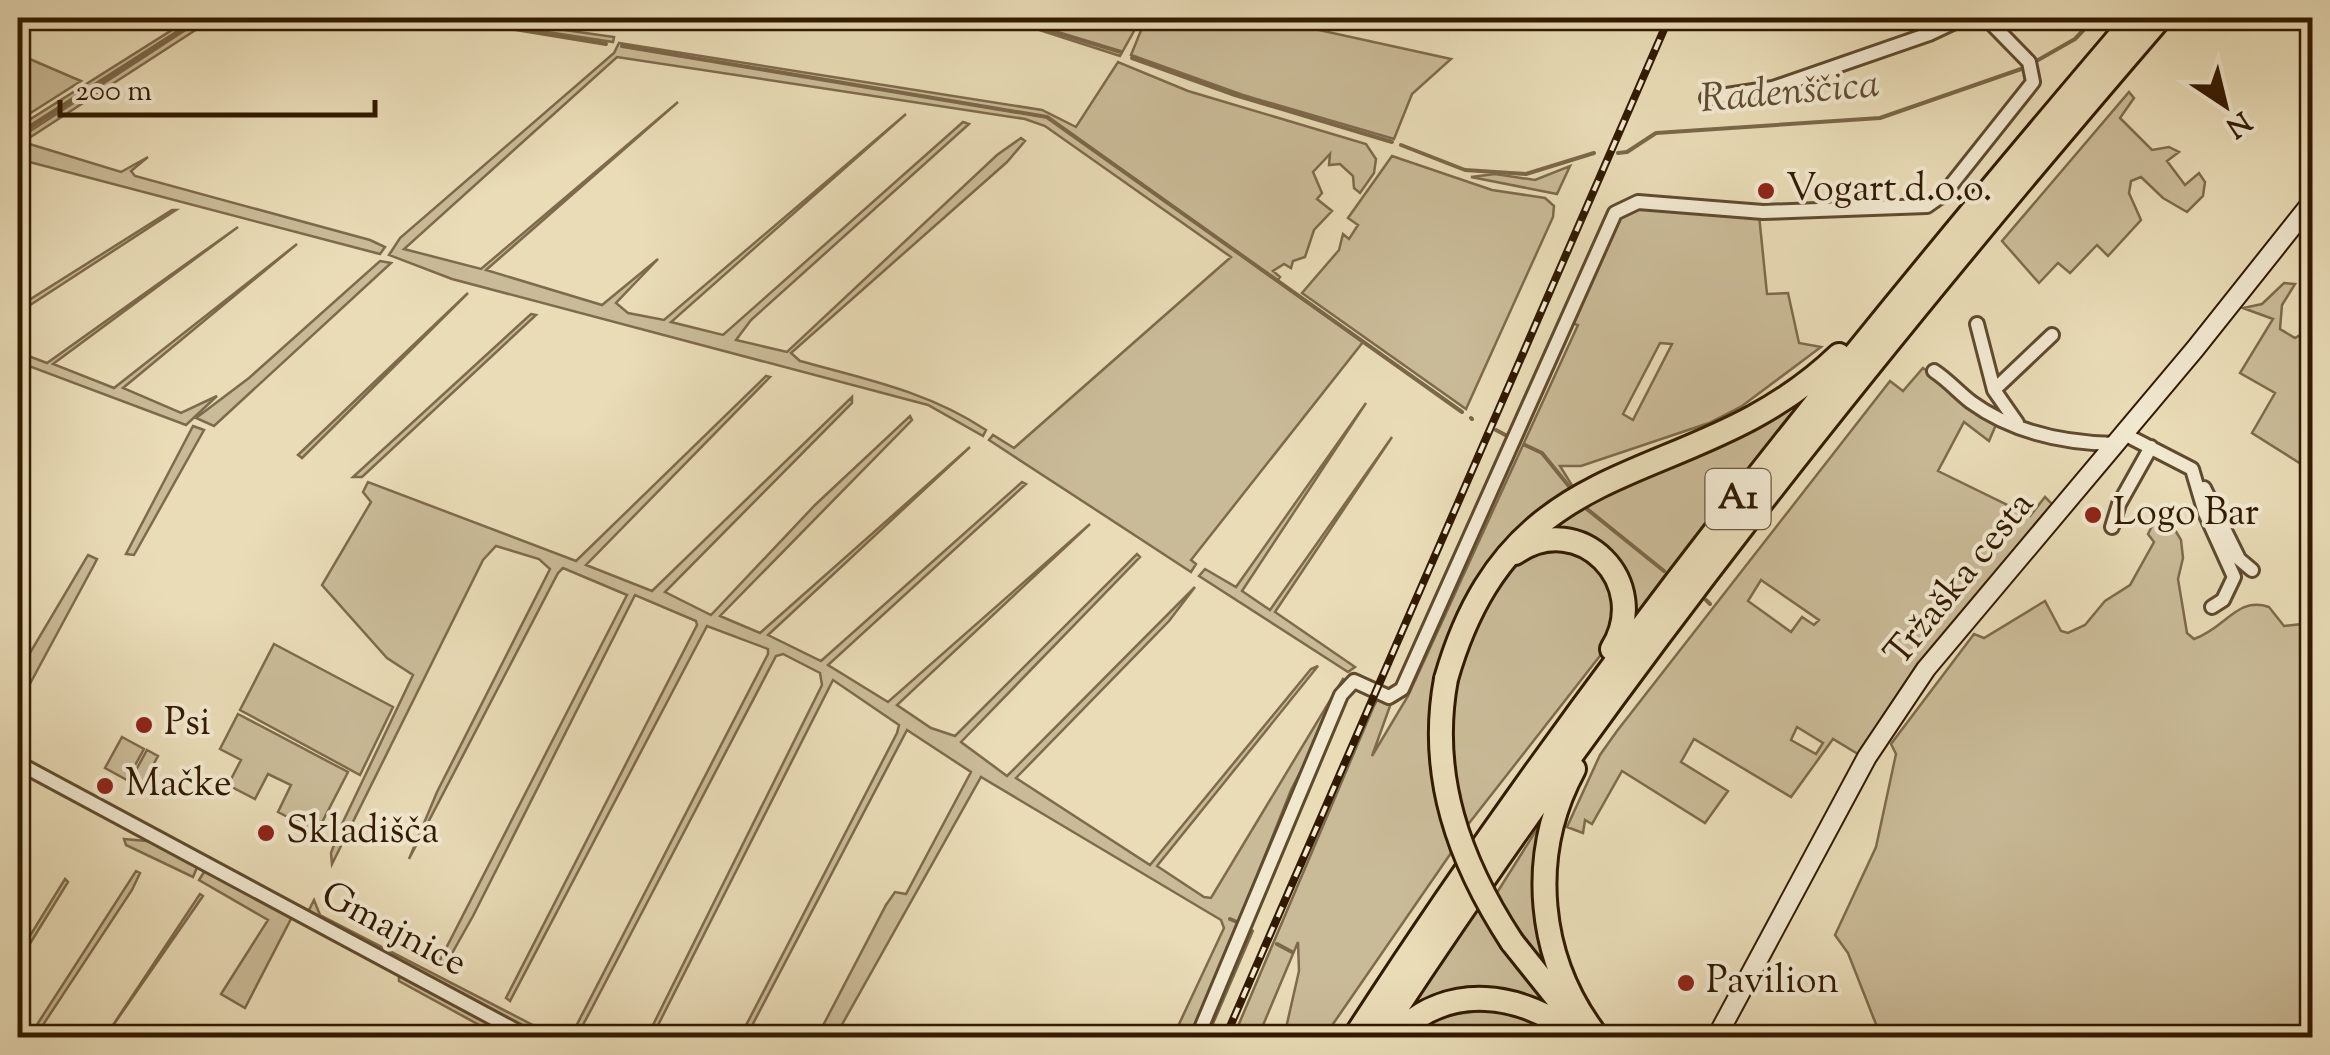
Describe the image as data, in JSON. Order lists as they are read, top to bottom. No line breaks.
{"streets":{"highway":["A1"],"main road":["Tržaška cesta"],"street":["Gmajnice"]},"water":["Radenščica"],"places":["Vogart d.o.o.","Logo Bar","Psi","Mačke","Skladišča","Pavilion"],"scale_bar":"200 m","north":"bottom right"}
